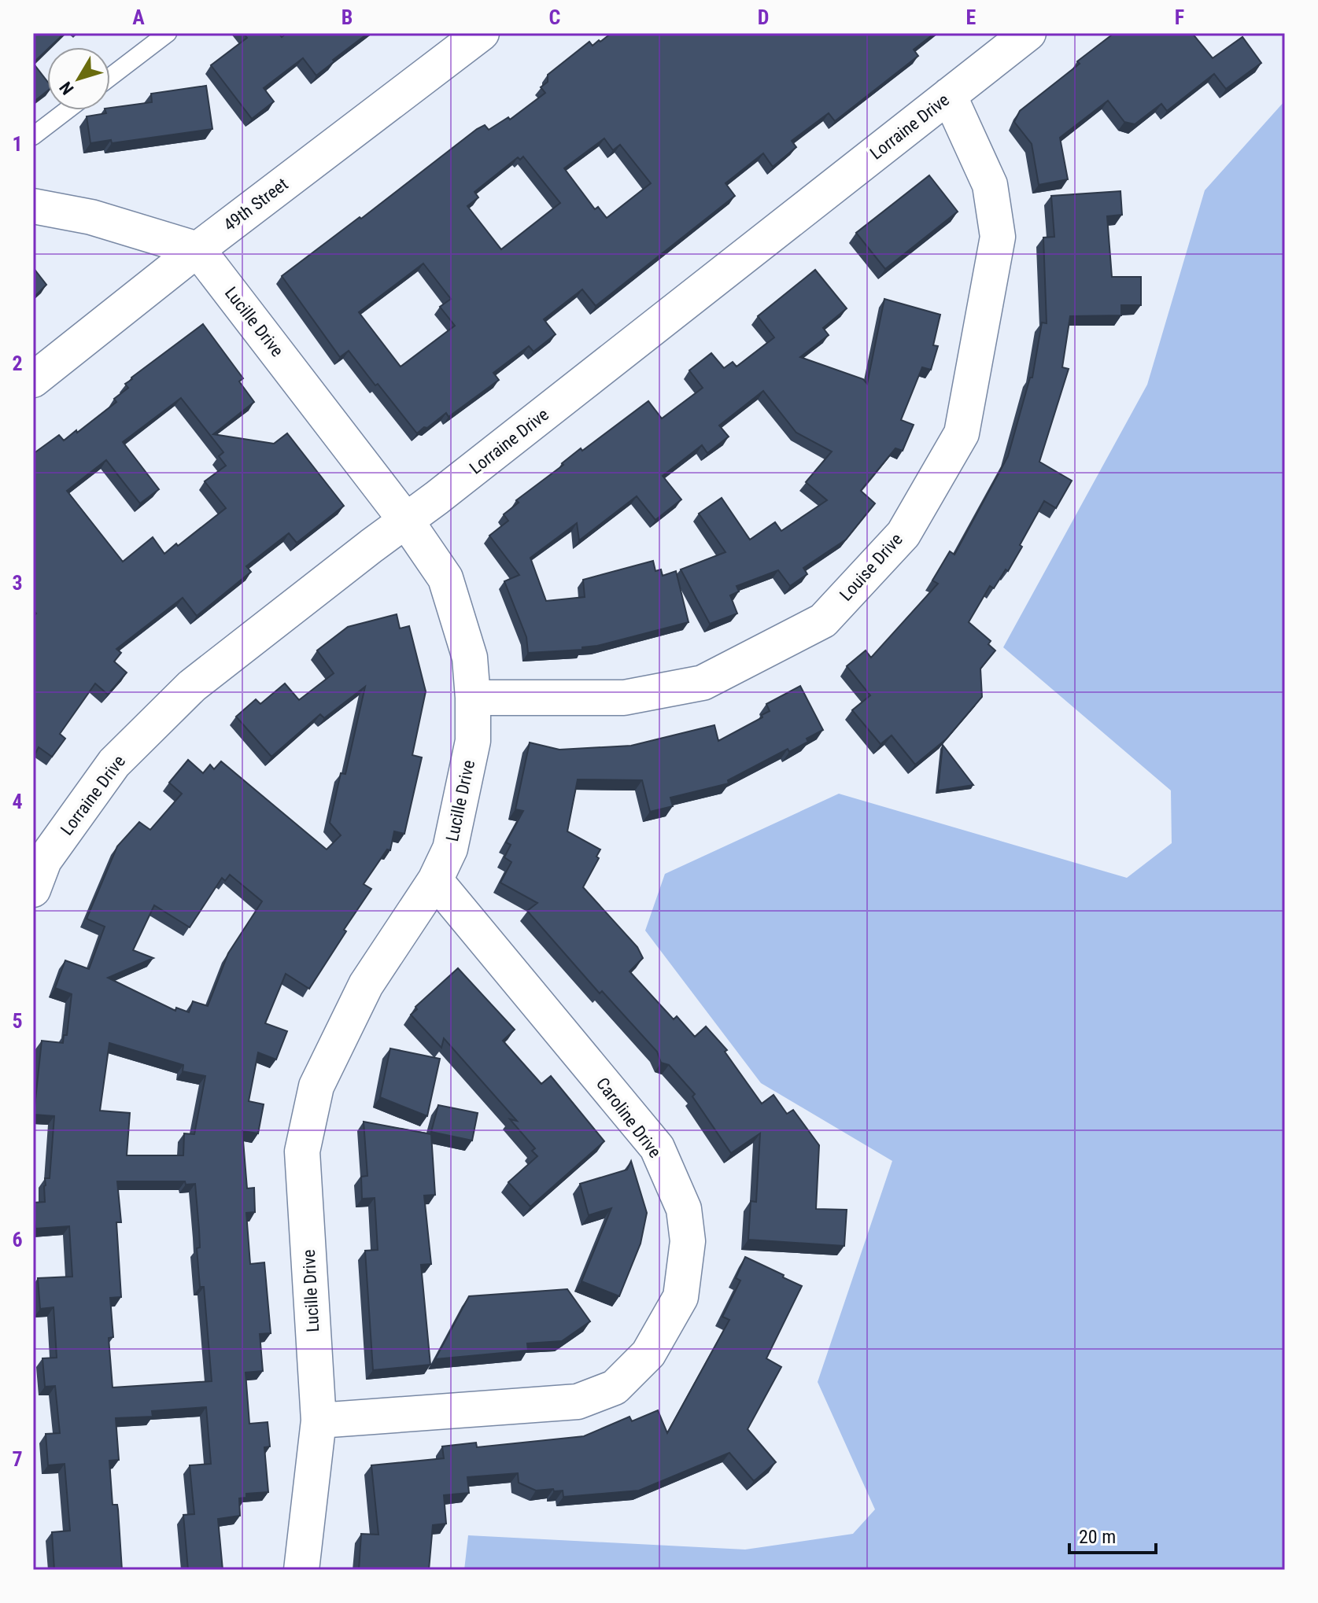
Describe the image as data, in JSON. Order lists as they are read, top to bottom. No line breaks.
{"streets":{"street":["Lorraine Drive","49th Street","Lucille Drive","Louise Drive","Caroline Drive"]},"crossings":[["Lorraine Drive","Lucille Drive"],["Lorraine Drive","Louise Drive"],["49th Street","Lucille Drive"],["Lucille Drive","Louise Drive"],["Lucille Drive","Caroline Drive"]],"scale_bar":"20 m","north":"bottom left","grid":{"columns":["A","B","C","D","E","F"],"rows":["1","2","3","4","5","6","7"]}}
